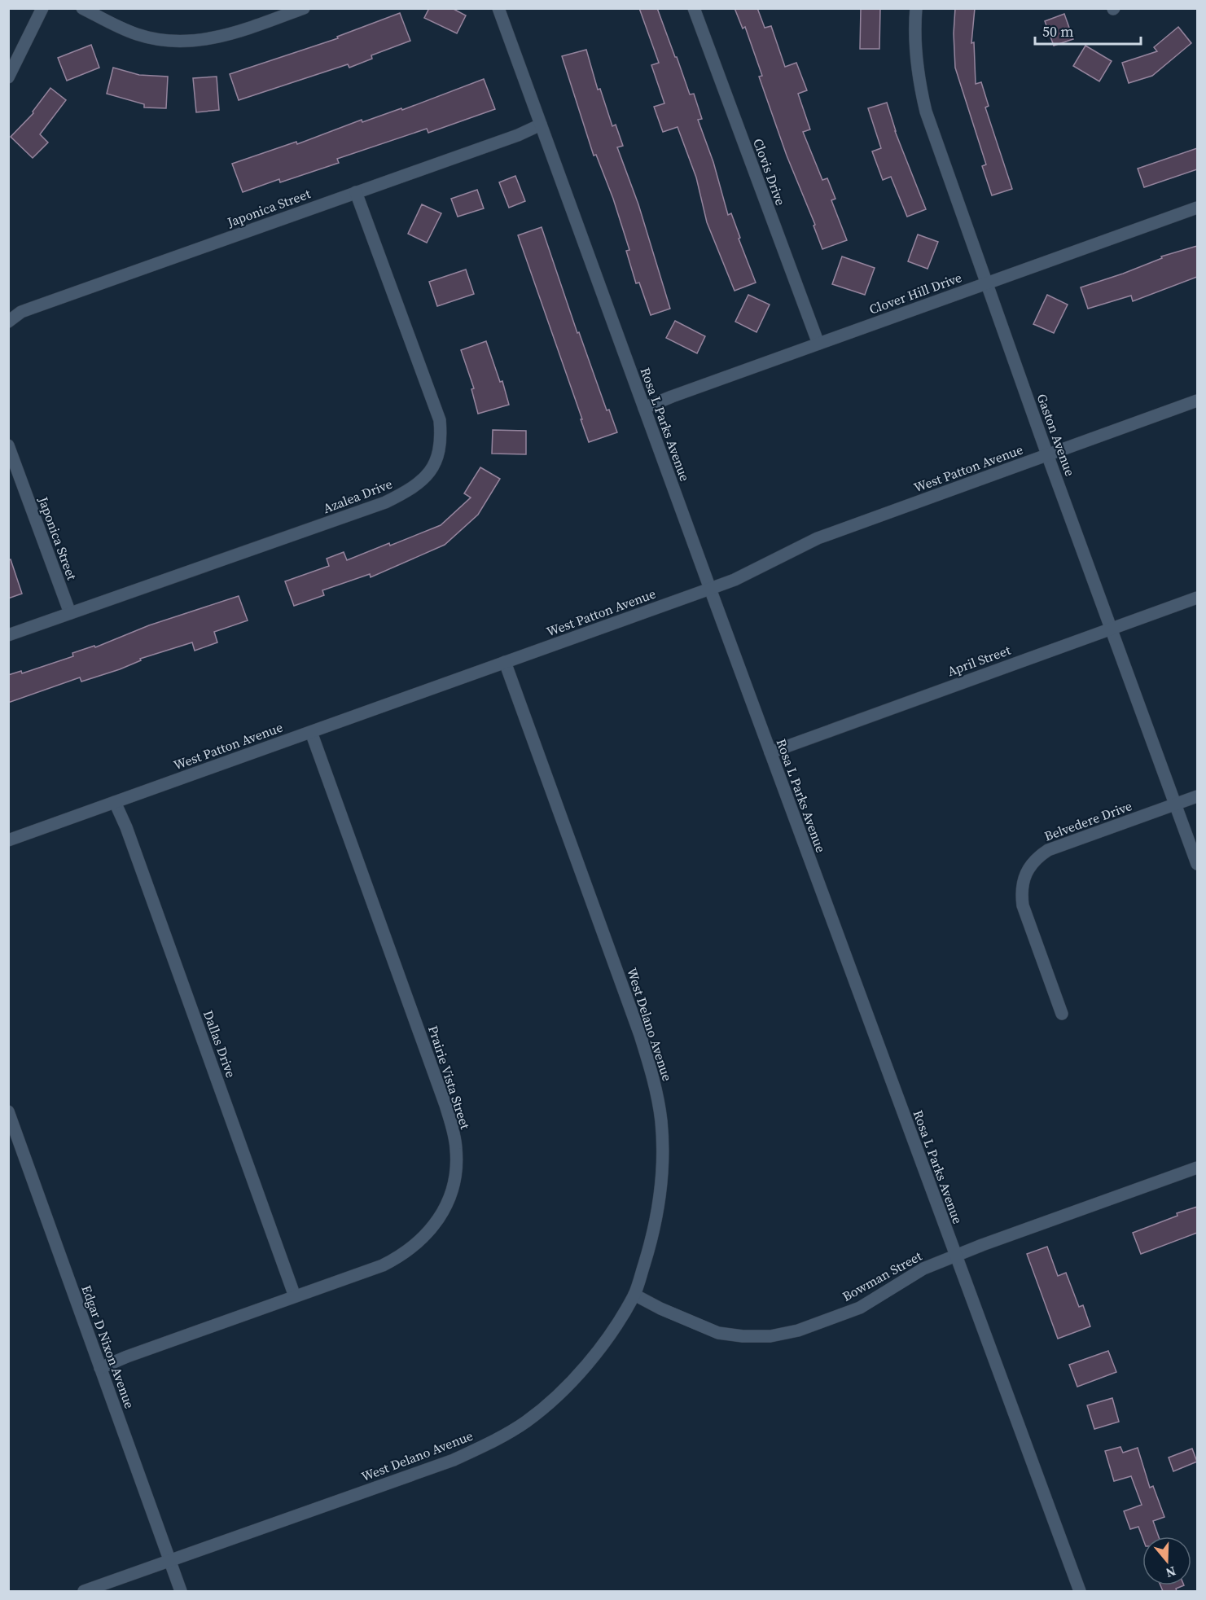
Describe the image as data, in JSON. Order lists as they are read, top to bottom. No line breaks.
{"streets":{"street":["Clovis Drive","Japonica Street","Clover Hill Drive","Rosa L Parks Avenue","Gaston Avenue","West Patton Avenue","Azalea Drive","April Street","Belvedere Drive","West Delano Avenue","Dallas Drive","Prairie Vista Street","Bowman Street","Edgar D Nixon Avenue"]},"crossings":[["Clovis Drive","Clover Hill Drive"],["Japonica Street","Rosa L Parks Avenue"],["Japonica Street","Azalea Drive"],["Clover Hill Drive","Rosa L Parks Avenue"],["Clover Hill Drive","Gaston Avenue"],["Rosa L Parks Avenue","West Patton Avenue"],["Rosa L Parks Avenue","April Street"],["Rosa L Parks Avenue","Bowman Street"],["Gaston Avenue","West Patton Avenue"],["Gaston Avenue","April Street"],["Gaston Avenue","Belvedere Drive"],["West Patton Avenue","West Delano Avenue"],["West Patton Avenue","Dallas Drive"],["West Patton Avenue","Prairie Vista Street"],["West Delano Avenue","Bowman Street"],["West Delano Avenue","Edgar D Nixon Avenue"],["Dallas Drive","Prairie Vista Street"],["Prairie Vista Street","Edgar D Nixon Avenue"]],"scale_bar":"50 m","north":"bottom"}
